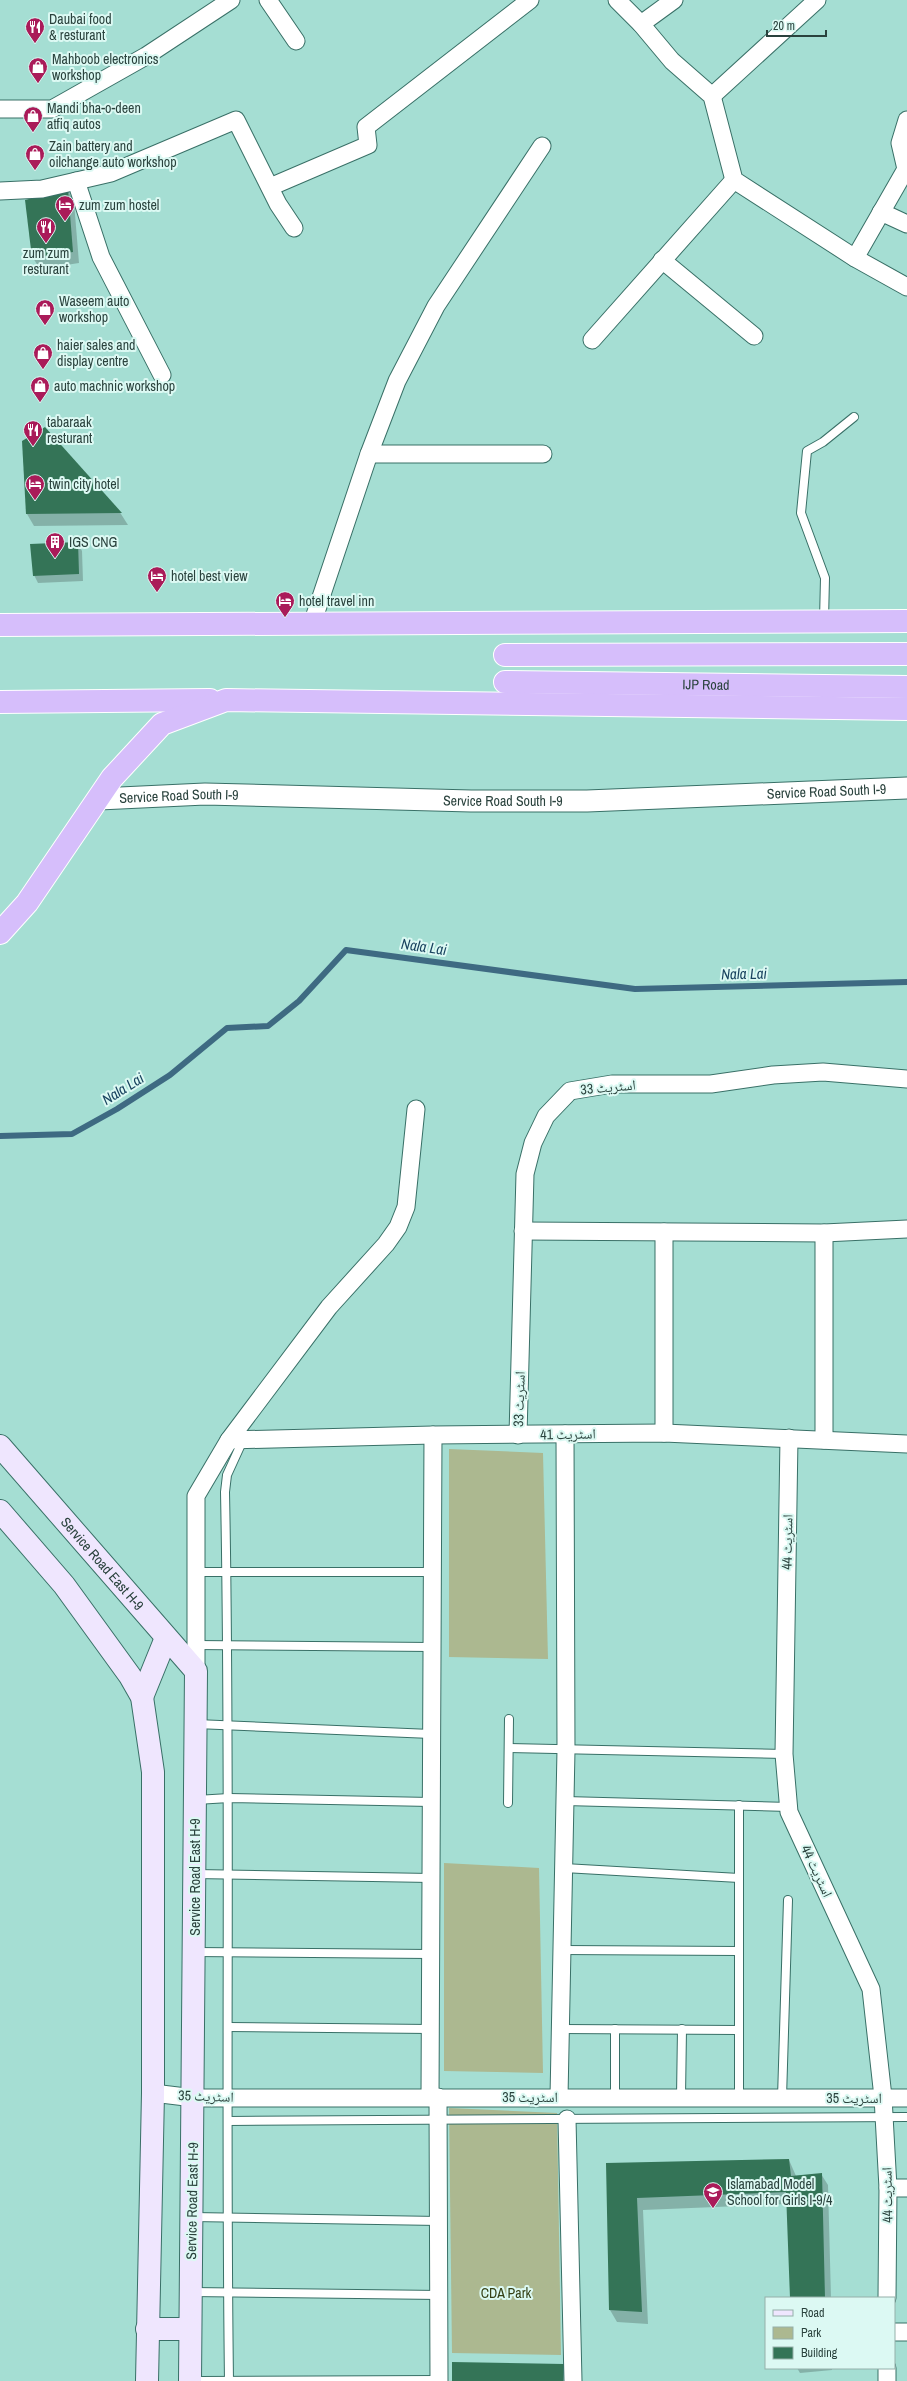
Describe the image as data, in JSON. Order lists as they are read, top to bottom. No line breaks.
{"streets":{"highway":["IJP Road"],"main road":["Service Road East H-9"],"street":["Service Road South I-9","اسٹریٹ 33","اسٹریٹ 41","اسٹریٹ 44","اسٹریٹ 35"]},"crossings":[["اسٹریٹ 33","اسٹریٹ 41"],["اسٹریٹ 41","اسٹریٹ 44"],["اسٹریٹ 44","اسٹریٹ 35"],["Service Road East H-9","اسٹریٹ 35"]],"water":["Nala Lai"],"parks":["CDA Park"],"places":{"restaurant":["Daubai food & resturant","zum zum resturant","tabaraak resturant"],"shop":["Mahboob electronics workshop","Mandi bha-o-deen atfiq autos","Zain battery and oilchange auto workshop","Waseem auto workshop","haier sales and display centre","auto machnic workshop"],"hotel":["zum zum hostel","twin city hotel","hotel best view","hotel travel inn"],"building":["IGS CNG"],"school or university":["Islamabad Model School for Girls I-9/4"]},"legend":["Road","Park","Building"],"scale_bar":"20 m"}
